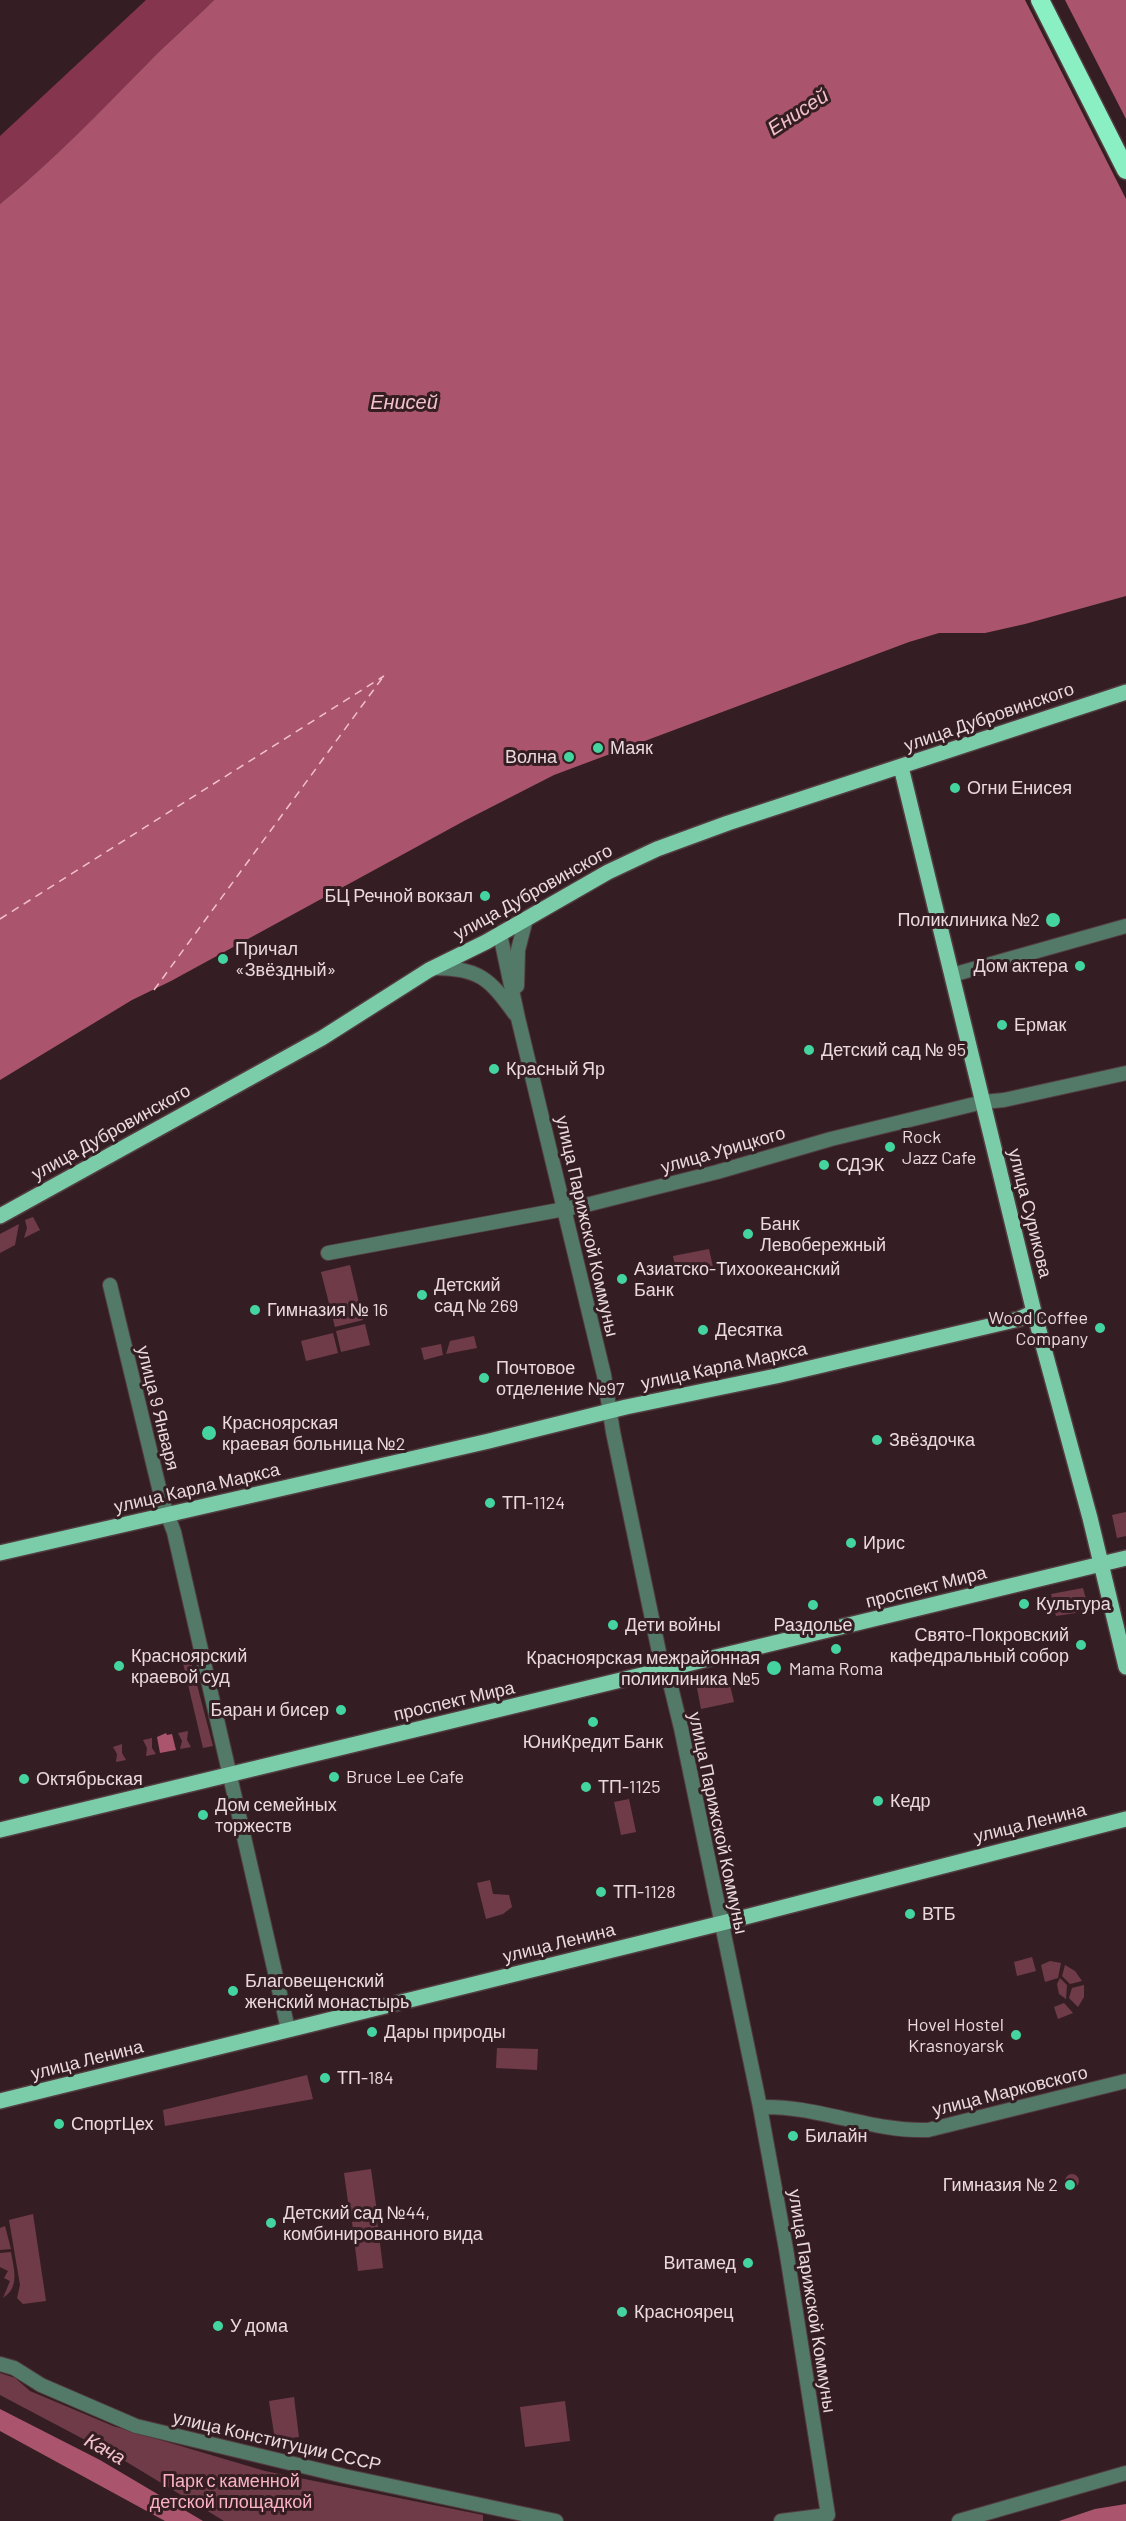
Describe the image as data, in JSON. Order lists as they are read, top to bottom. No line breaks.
{"streets":{"main road":["улица Дубровинского","улица Сурикова","улица Карла Маркса","проспект Мира","улица Ленина"],"street":["улица Урицкого","улица Парижской Коммуны","улица 9 Января","улица Марковского","улица Конституции СССР"]},"crossings":[["улица Дубровинского","улица Сурикова"],["улица Дубровинского","улица Парижской Коммуны"],["улица Урицкого","улица Сурикова"],["улица Урицкого","улица Парижской Коммуны"],["улица Сурикова","улица Карла Маркса"],["улица Сурикова","проспект Мира"],["улица Парижской Коммуны","улица Карла Маркса"],["улица Парижской Коммуны","проспект Мира"],["улица Парижской Коммуны","улица Ленина"],["улица Парижской Коммуны","улица Марковского"],["улица Карла Маркса","улица 9 Января"],["улица 9 Января","проспект Мира"],["улица 9 Января","улица Ленина"]],"water":["Енисей","Кача"],"parks":["Парк с каменной детской площадкой"],"places":["Маяк","Волна","Огни Енисея","БЦ Речной вокзал","Поликлиника №2","Причал «Звёздный»","Дом актера","Ермак","Детский сад № 95","Красный Яр","Rock Jazz Cafe","СДЭК","Банк Левобережный","Азиатско-Тихоокеанский Банк","Детский сад № 269","Гимназия № 16","Wood Coffee Company","Десятка","Почтовое отделение №97","Красноярская краевая больница №2","Звёздочка","ТП-1124","Ирис","Культура","Раздолье","Дети войны","Свято-Покровский кафедральный собор","Mama Roma","Красноярский краевой суд","Красноярская межрайонная поликлиника №5","Баран и бисер","ЮниКредит Банк","Bruce Lee Cafe","Октябрьская","ТП-1125","Кедр","Дом семейных торжеств","ТП-1128","ВТБ","Благовещенский женский монастырь","Дары природы","Hovel Hostel Krasnoyarsk","ТП-184","СпортЦех","Билайн","Гимназия № 2","Детский сад №44, комбинированного вида","Витамед","Красноярец","У дома"]}
